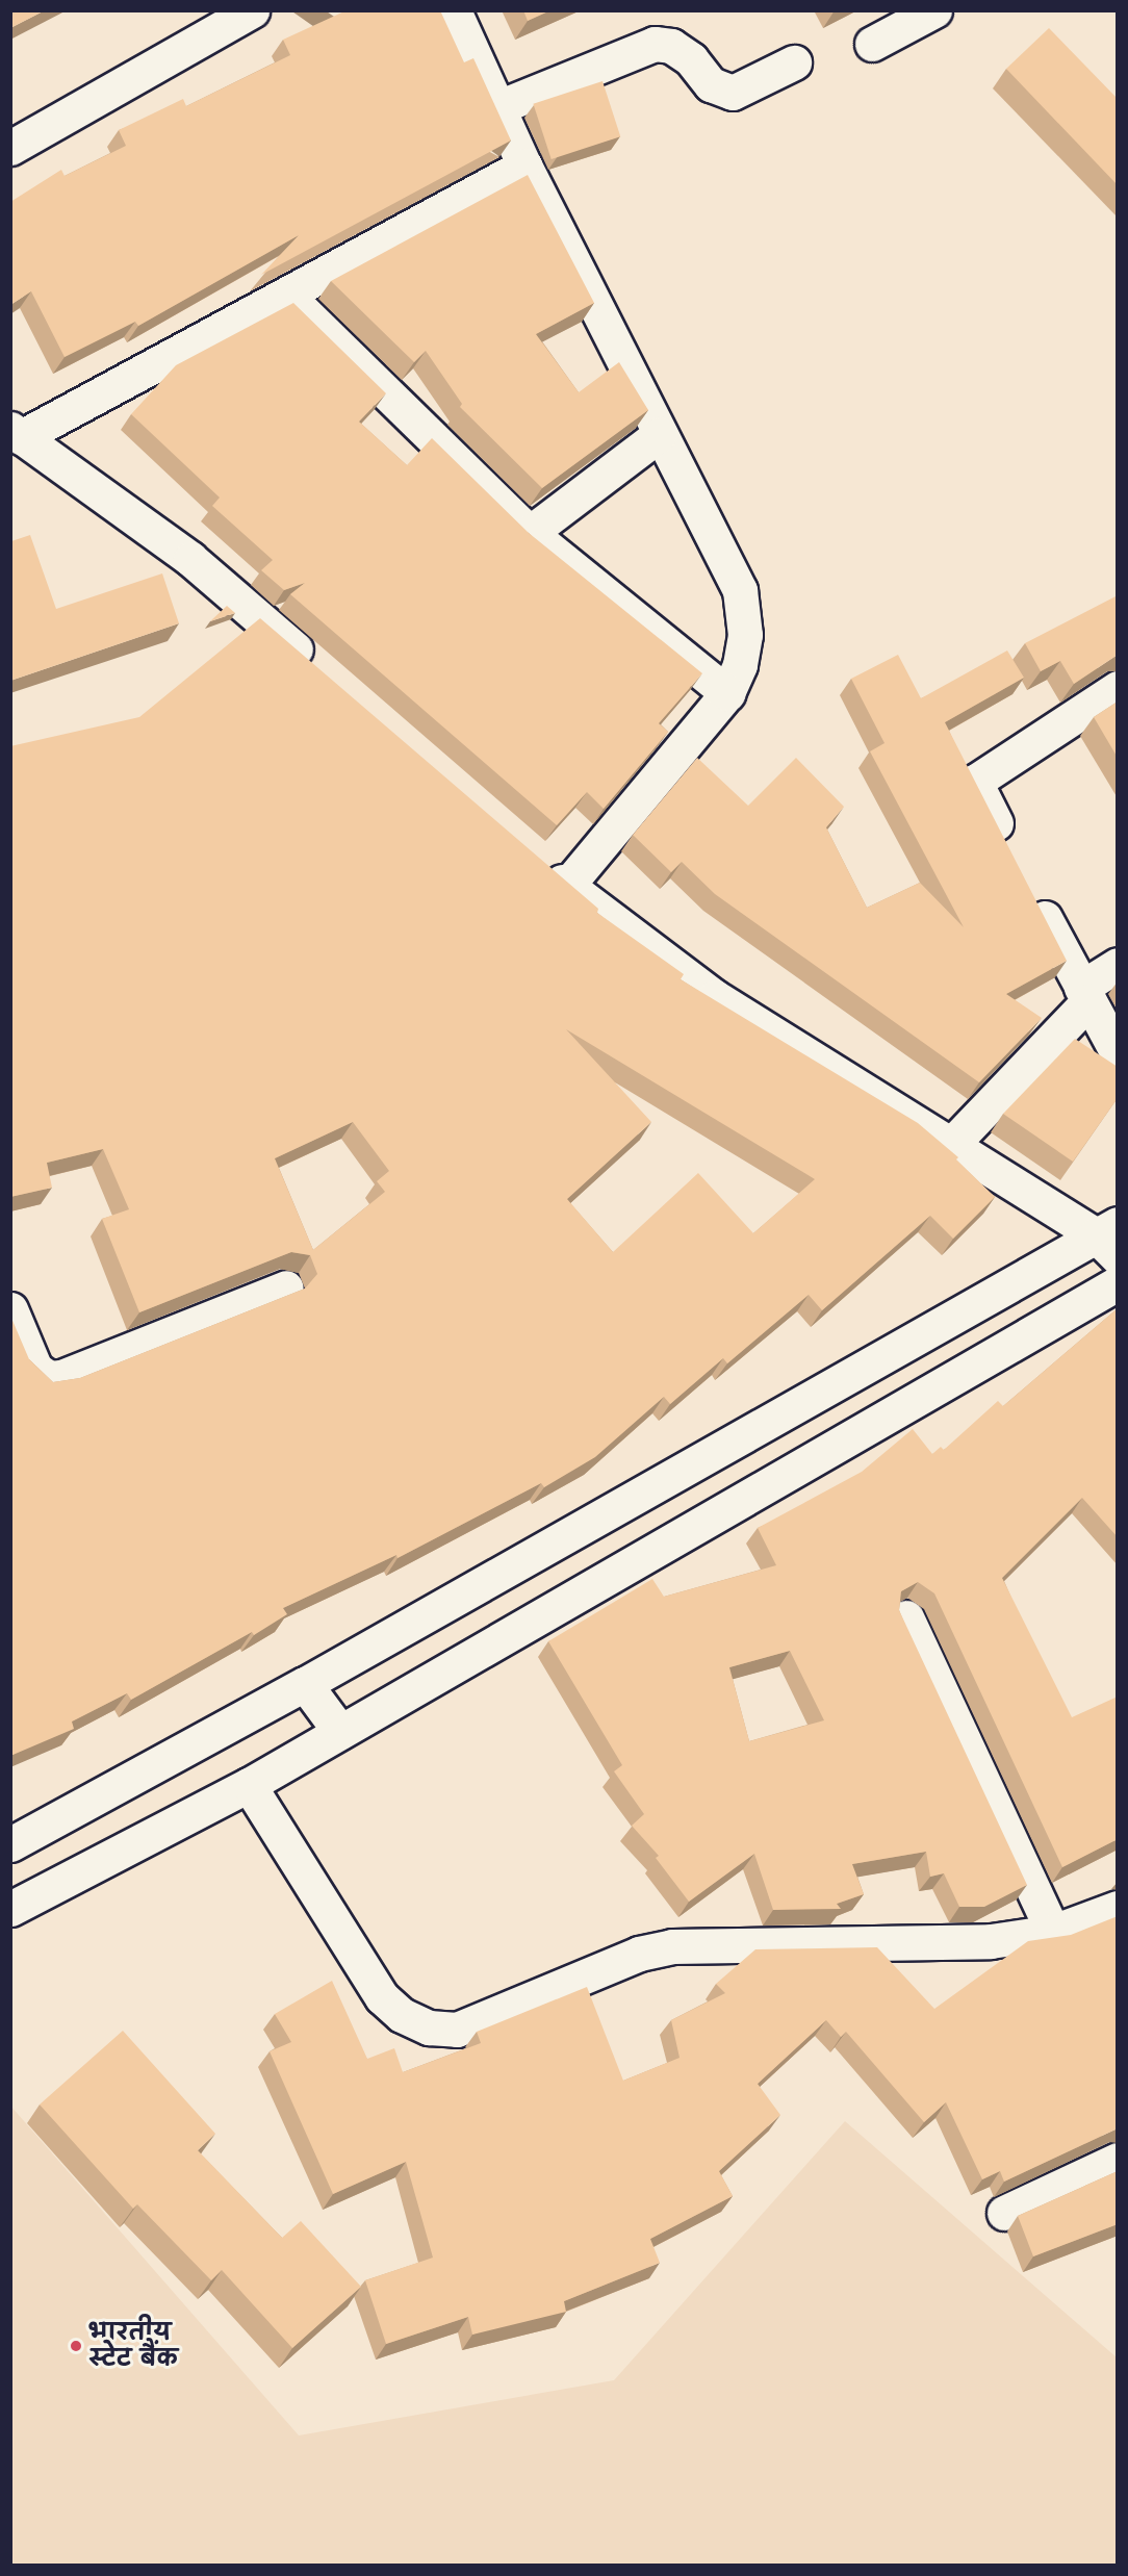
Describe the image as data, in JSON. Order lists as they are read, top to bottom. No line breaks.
{"places":["भारतीय स्टेट बैंक"]}
